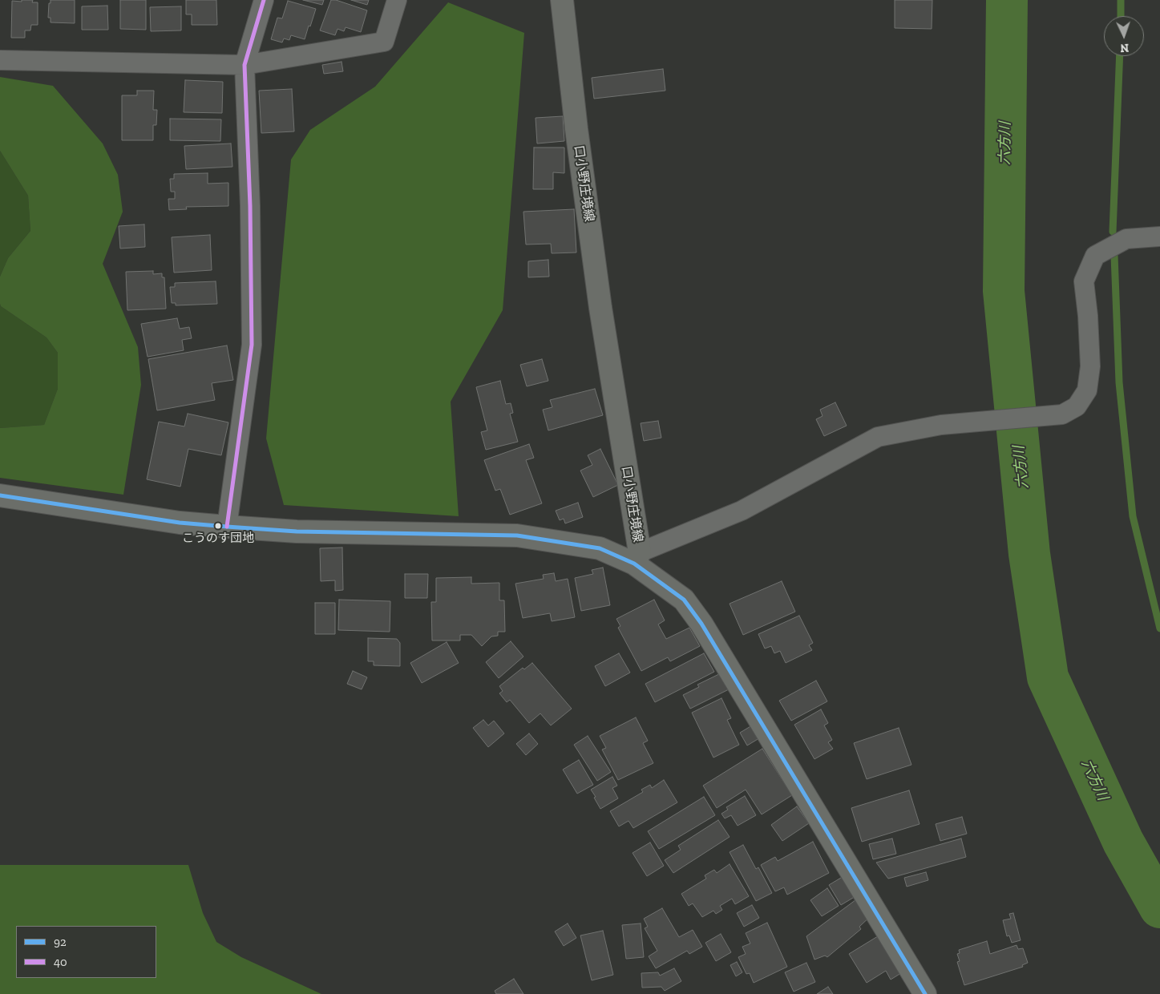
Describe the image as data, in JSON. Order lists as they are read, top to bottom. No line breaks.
{"streets":{"main road":["口小野庄境線"]},"water":["六方川"],"places":["こうのす団地"],"lines":["transit line 40","transit line 92"],"legend":["92","40"],"north":"bottom"}
